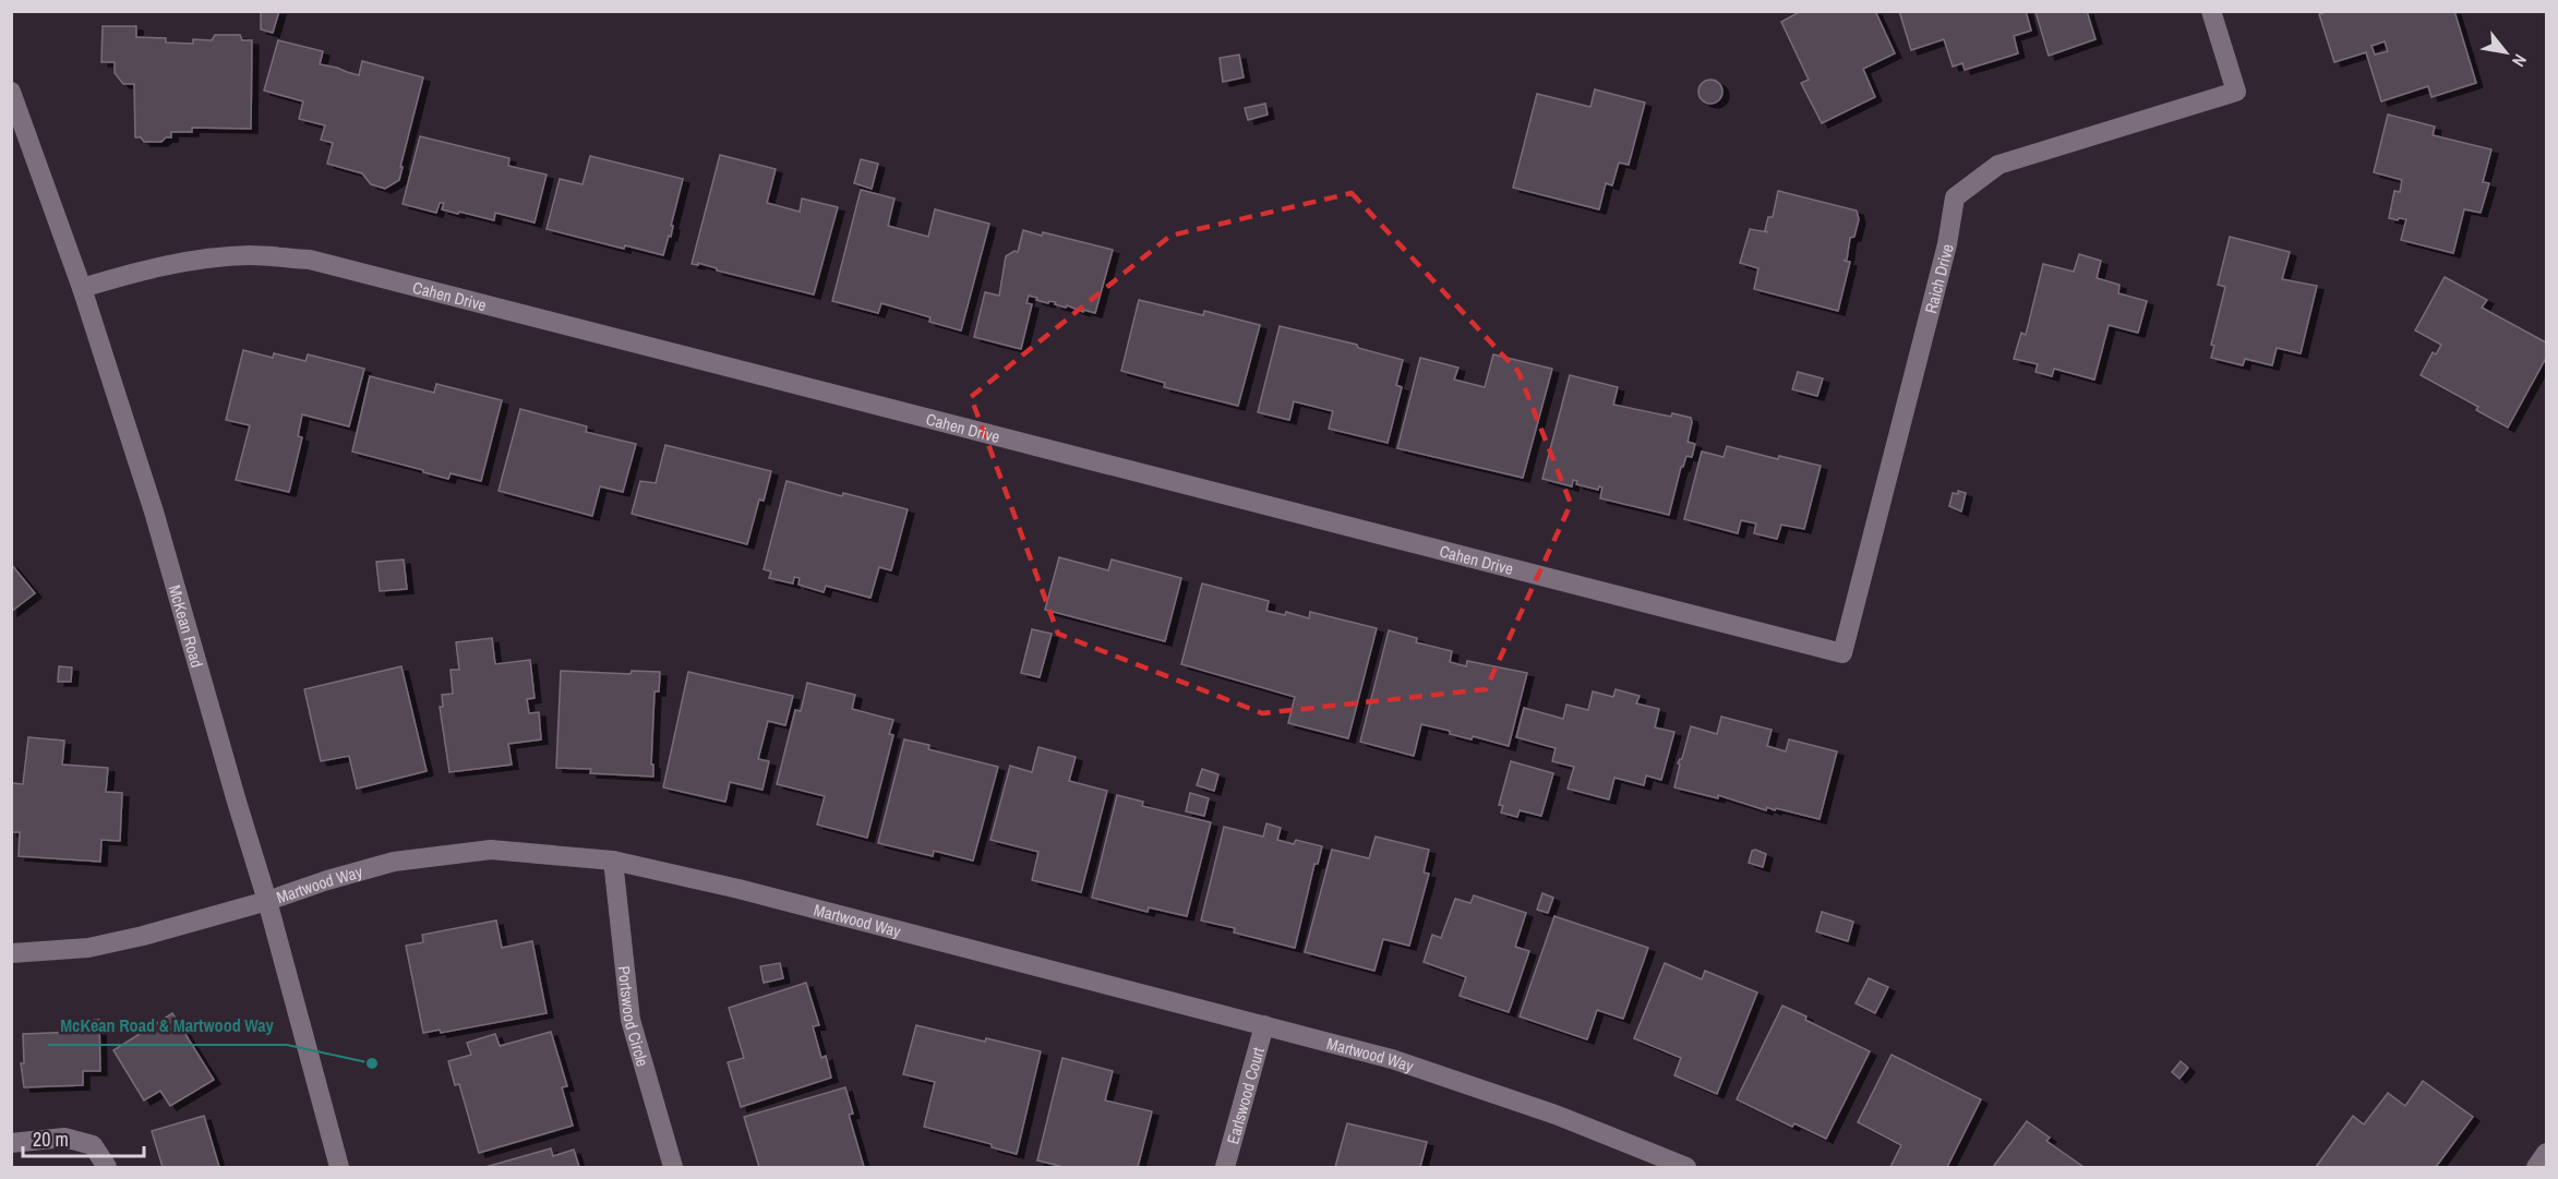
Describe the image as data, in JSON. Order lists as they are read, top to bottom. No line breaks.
{"streets":{"street":["Raich Drive","Cahen Drive","McKean Road","Martwood Way","Portswood Circle","Earlswood Court"]},"crossings":[["Raich Drive","Cahen Drive"],["Cahen Drive","McKean Road"],["McKean Road","Martwood Way"],["Martwood Way","Portswood Circle"],["Martwood Way","Earlswood Court"]],"places":["McKean Road & Martwood Way"],"scale_bar":"20 m","north":"bottom right"}
